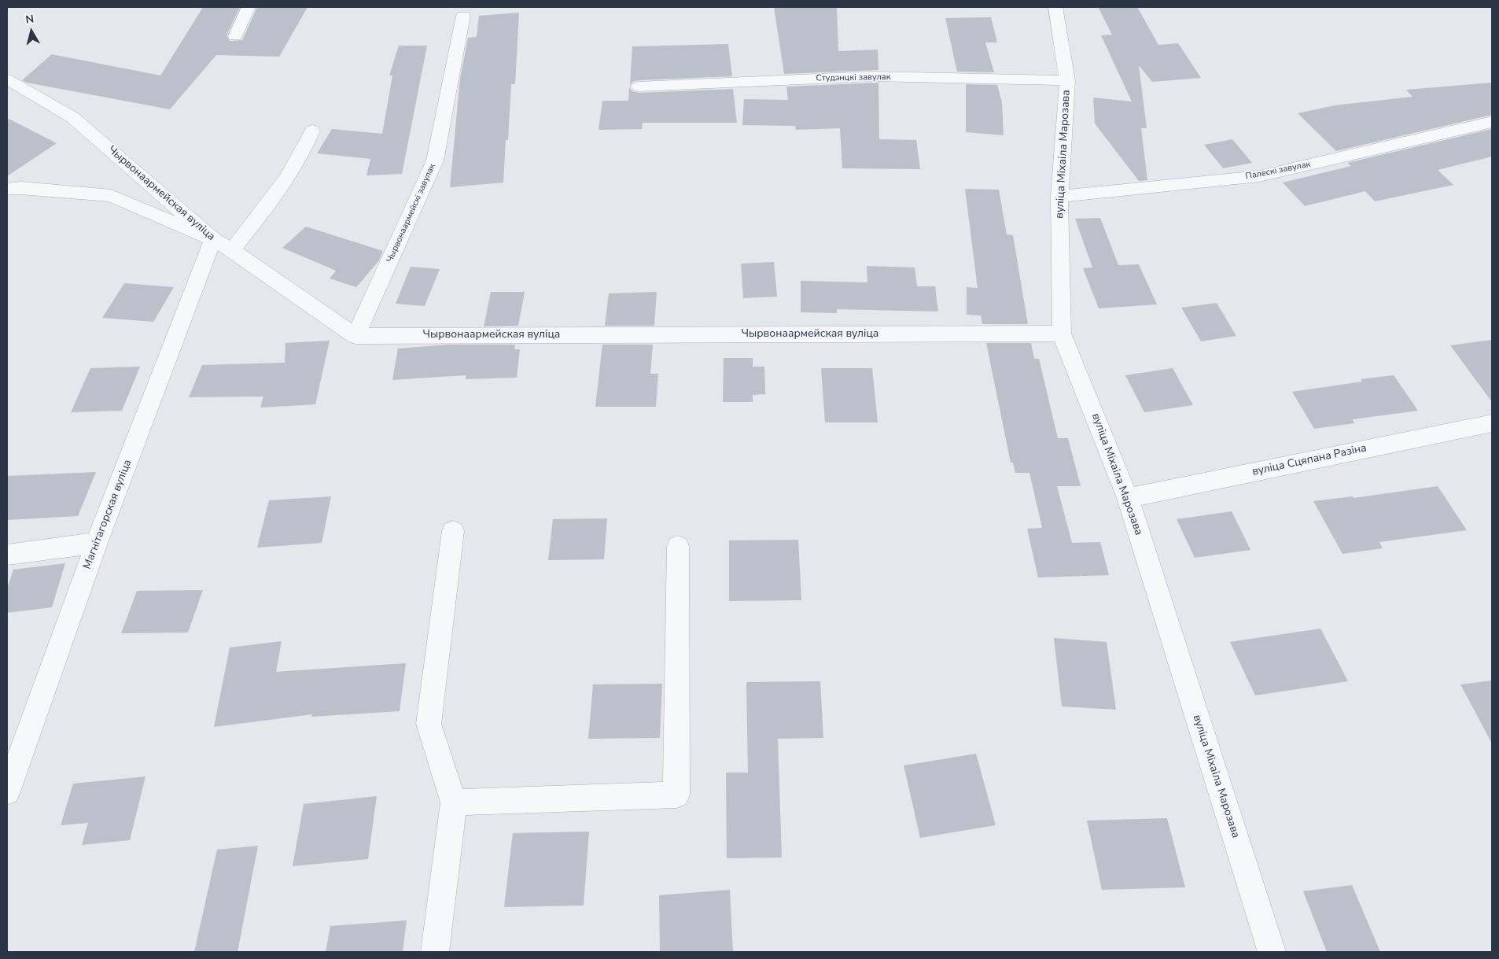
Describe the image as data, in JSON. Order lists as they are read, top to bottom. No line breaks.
{"streets":{"street":["Студэнцкі завулак","вуліца Міхаіла Марозава","Палескі завулак","Чырвонаармейская вуліца","Чырвонаармейскі завулак","вуліца Сцяпана Разіна","Магнітагорская вуліца"]},"crossings":[["Студэнцкі завулак","вуліца Міхаіла Марозава"],["вуліца Міхаіла Марозава","Палескі завулак"],["вуліца Міхаіла Марозава","Чырвонаармейская вуліца"],["вуліца Міхаіла Марозава","вуліца Сцяпана Разіна"],["Чырвонаармейская вуліца","Чырвонаармейскі завулак"],["Чырвонаармейская вуліца","Магнітагорская вуліца"]],"north":"top"}
